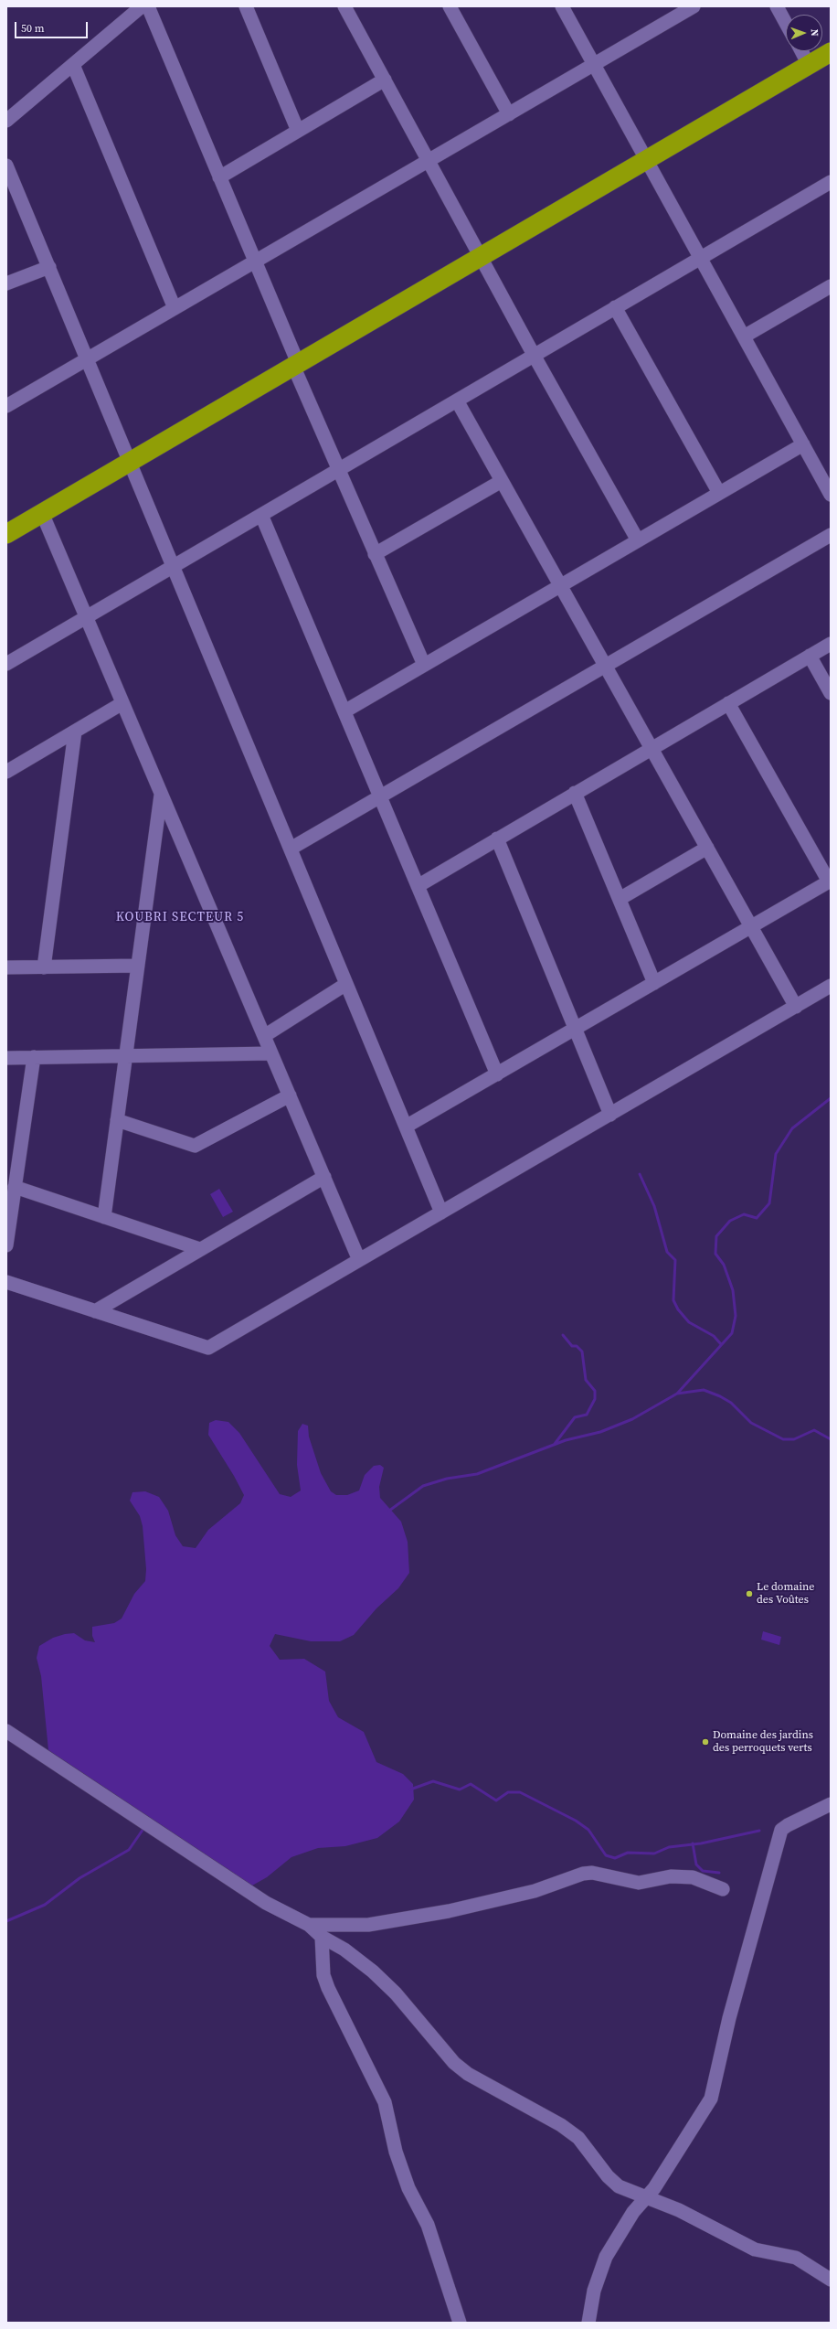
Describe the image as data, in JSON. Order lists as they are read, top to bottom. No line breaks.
{"districts":["KOUBRI SECTEUR 5"],"places":["Le domaine des Voûtes","Domaine des jardins des perroquets verts"],"scale_bar":"50 m","north":"right"}
